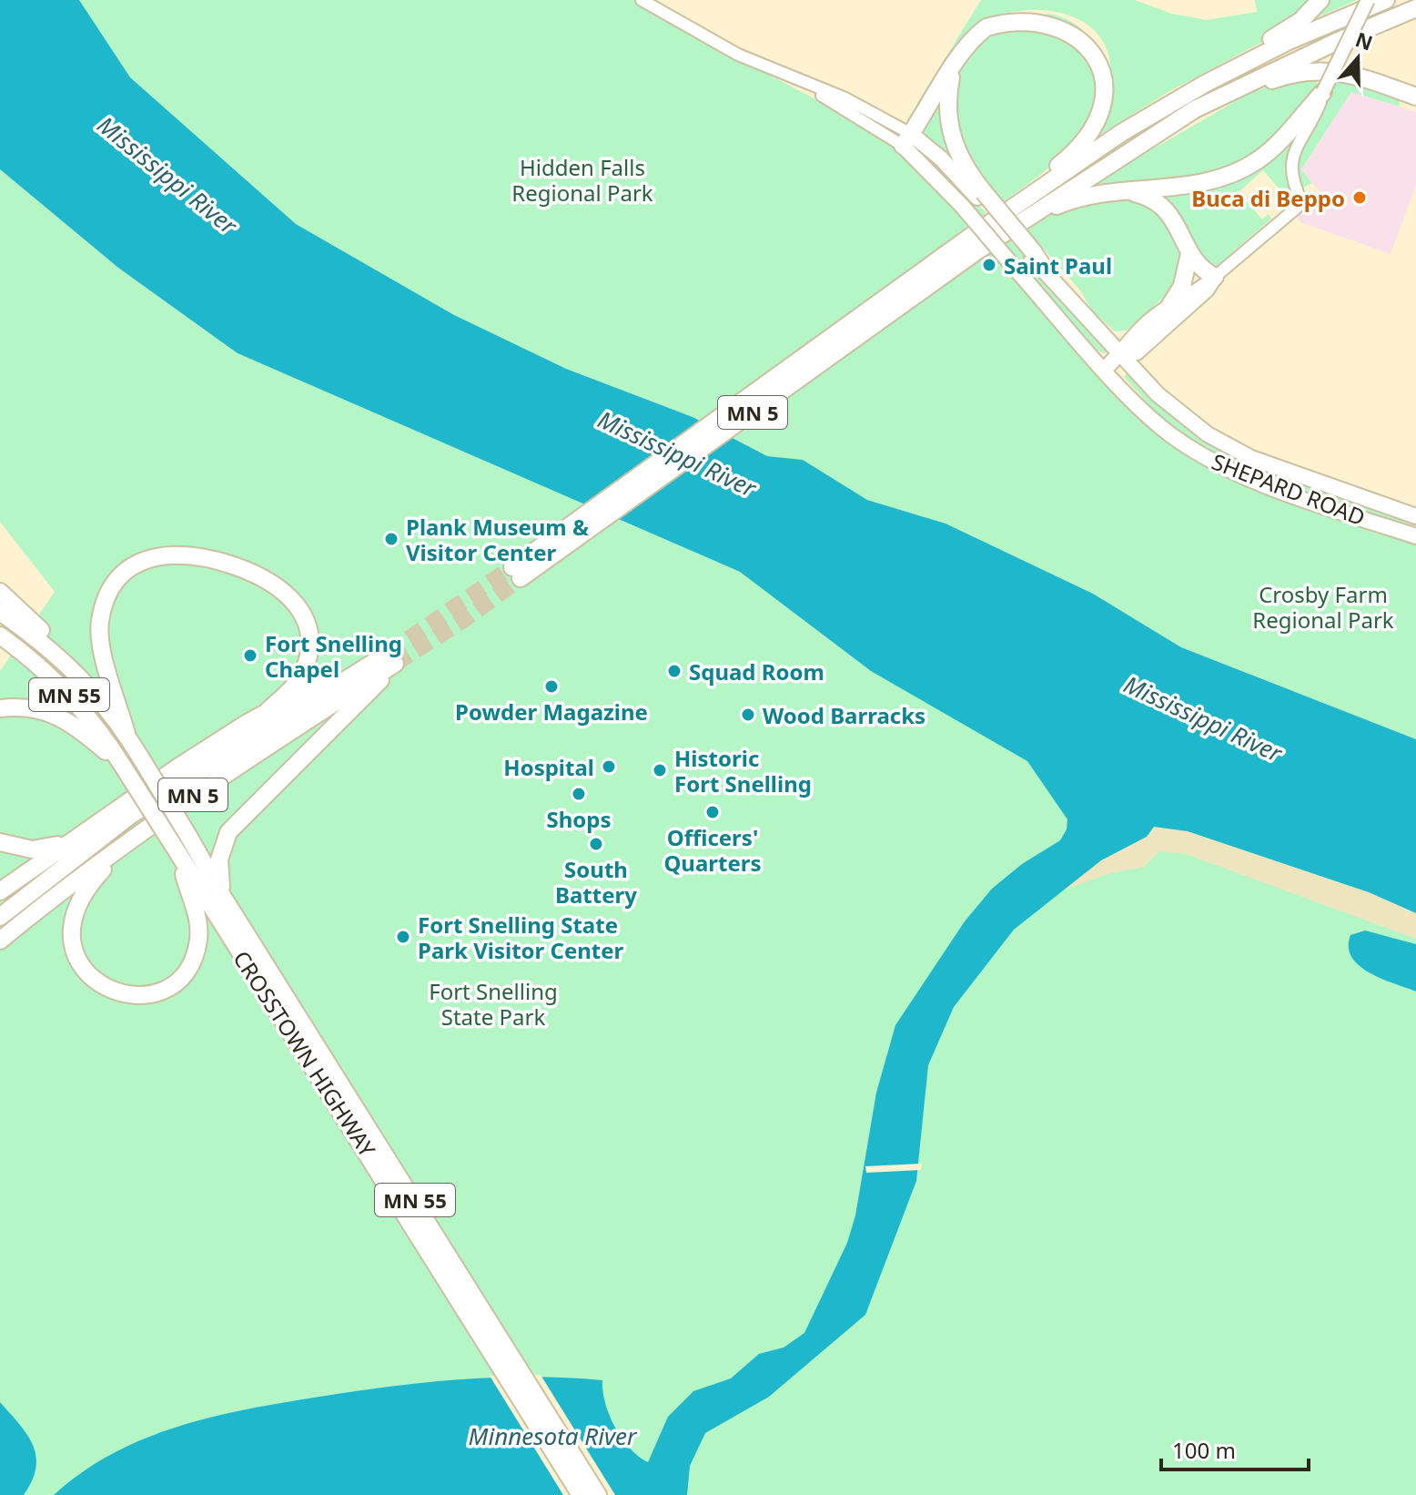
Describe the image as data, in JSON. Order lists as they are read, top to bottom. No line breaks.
{"streets":{"highway":["MN 5","MN 55","CROSSTOWN HIGHWAY"],"main road":["SHEPARD ROAD"]},"crossings":[["MN 55","CROSSTOWN HIGHWAY"]],"water":["Mississippi River","Minnesota River"],"parks":["Hidden Falls Regional Park","Crosby Farm Regional Park","Fort Snelling State Park"],"places":["Buca di Beppo","Saint Paul","Plank Museum & Visitor Center","Fort Snelling Chapel","Squad Room","Powder Magazine","Wood Barracks","Hospital","Historic Fort Snelling","Shops","Officers' Quarters","South Battery","Fort Snelling State Park Visitor Center"],"scale_bar":"100 m","north":"top"}
